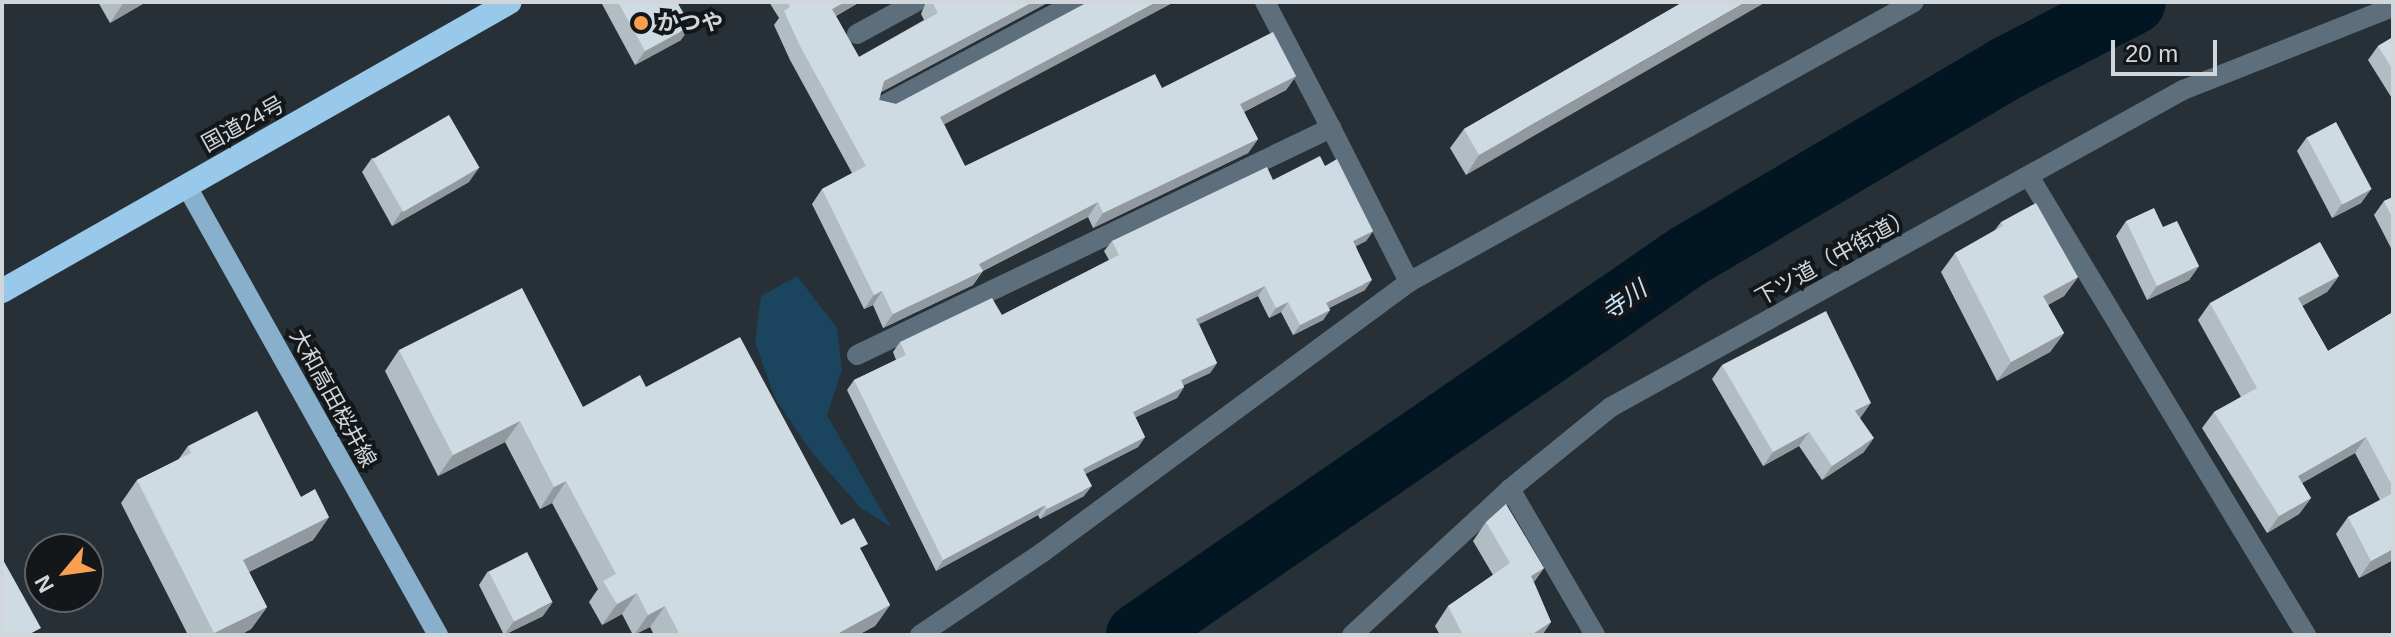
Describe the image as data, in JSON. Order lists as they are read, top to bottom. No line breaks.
{"streets":{"highway":["国道24号"],"main road":["大和高田桜井線"],"street":["下ツ道（中街道）"]},"crossings":[["国道24号","大和高田桜井線"]],"water":["寺川"],"places":["かつや"],"scale_bar":"20 m","north":"bottom left"}
